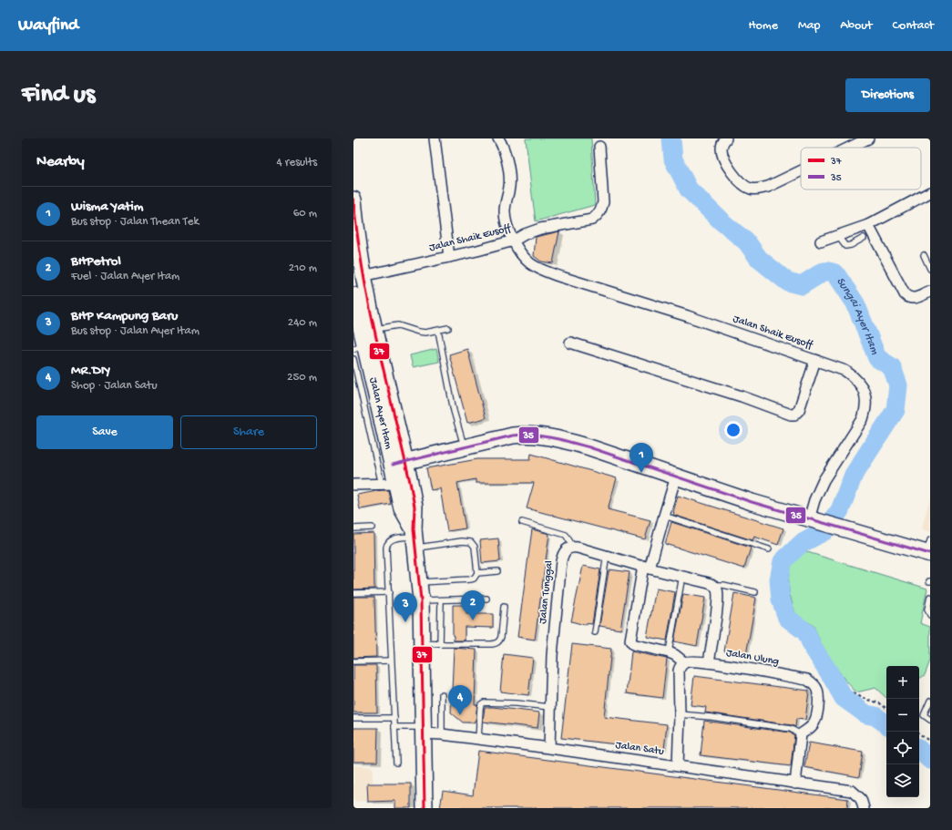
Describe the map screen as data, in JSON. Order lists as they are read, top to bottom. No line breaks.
{"streets":{"main road":["Jalan Ayer Itam"],"street":["Jalan Shaik Eusoff","Jalan Tunggal","Jalan Ulung","Jalan Satu"]},"crossings":[["Jalan Shaik Eusoff","Jalan Ayer Itam"],["Jalan Ayer Itam","Jalan Satu"],["Jalan Tunggal","Jalan Satu"]],"water":["Sungai Ayer Itam"],"lines":["transit line 37","transit line 35"],"legend":["37","35"],"page":{"header":"Wayfind","nav":["Home","Map","About","Contact"],"buttons":["Directions",["Save","Share"]],"title":"Find us","heading":["Nearby","4 results"],"list":[{"mark":"1","name":"Wisma Yatim","note":"Bus stop · Jalan Thean Tek","value":"60 m"},{"mark":"2","name":"BHPetrol","note":"Fuel · Jalan Ayer Itam","value":"210 m"},{"mark":"3","name":"BHP Kampung Baru","note":"Bus stop · Jalan Ayer Itam","value":"240 m"},{"mark":"4","name":"MR.DIY","note":"Shop · Jalan Satu","value":"250 m"}],"pins":["1","2","3","4"],"map_buttons":["+","−"]}}
